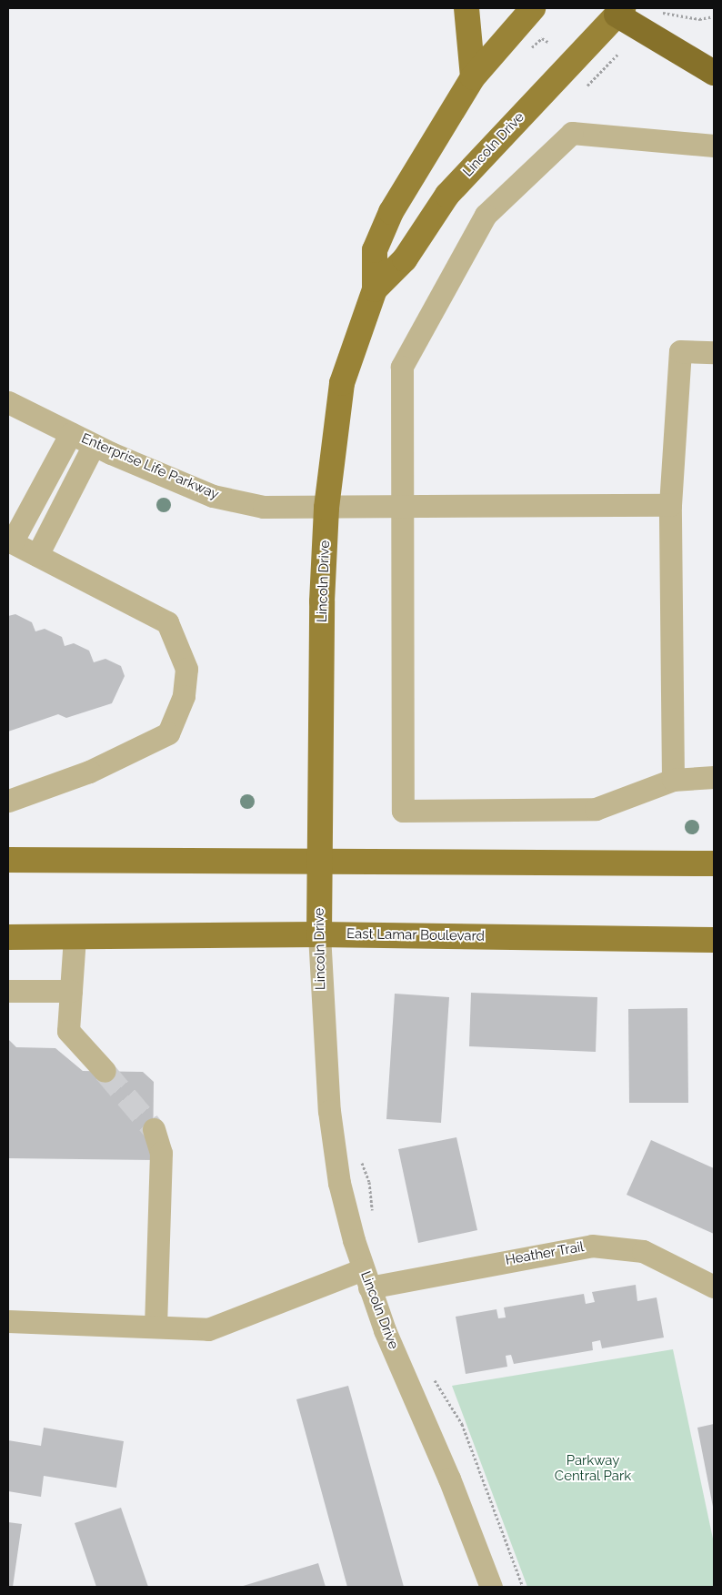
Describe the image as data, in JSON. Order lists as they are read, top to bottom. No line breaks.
{"streets":{"main road":["Lincoln Drive","East Lamar Boulevard"],"street":["Enterprise Life Parkway","Heather Trail"]},"crossings":[["Lincoln Drive","Enterprise Life Parkway"],["Lincoln Drive","East Lamar Boulevard"],["Lincoln Drive","Heather Trail"]],"parks":["Parkway Central Park"]}
